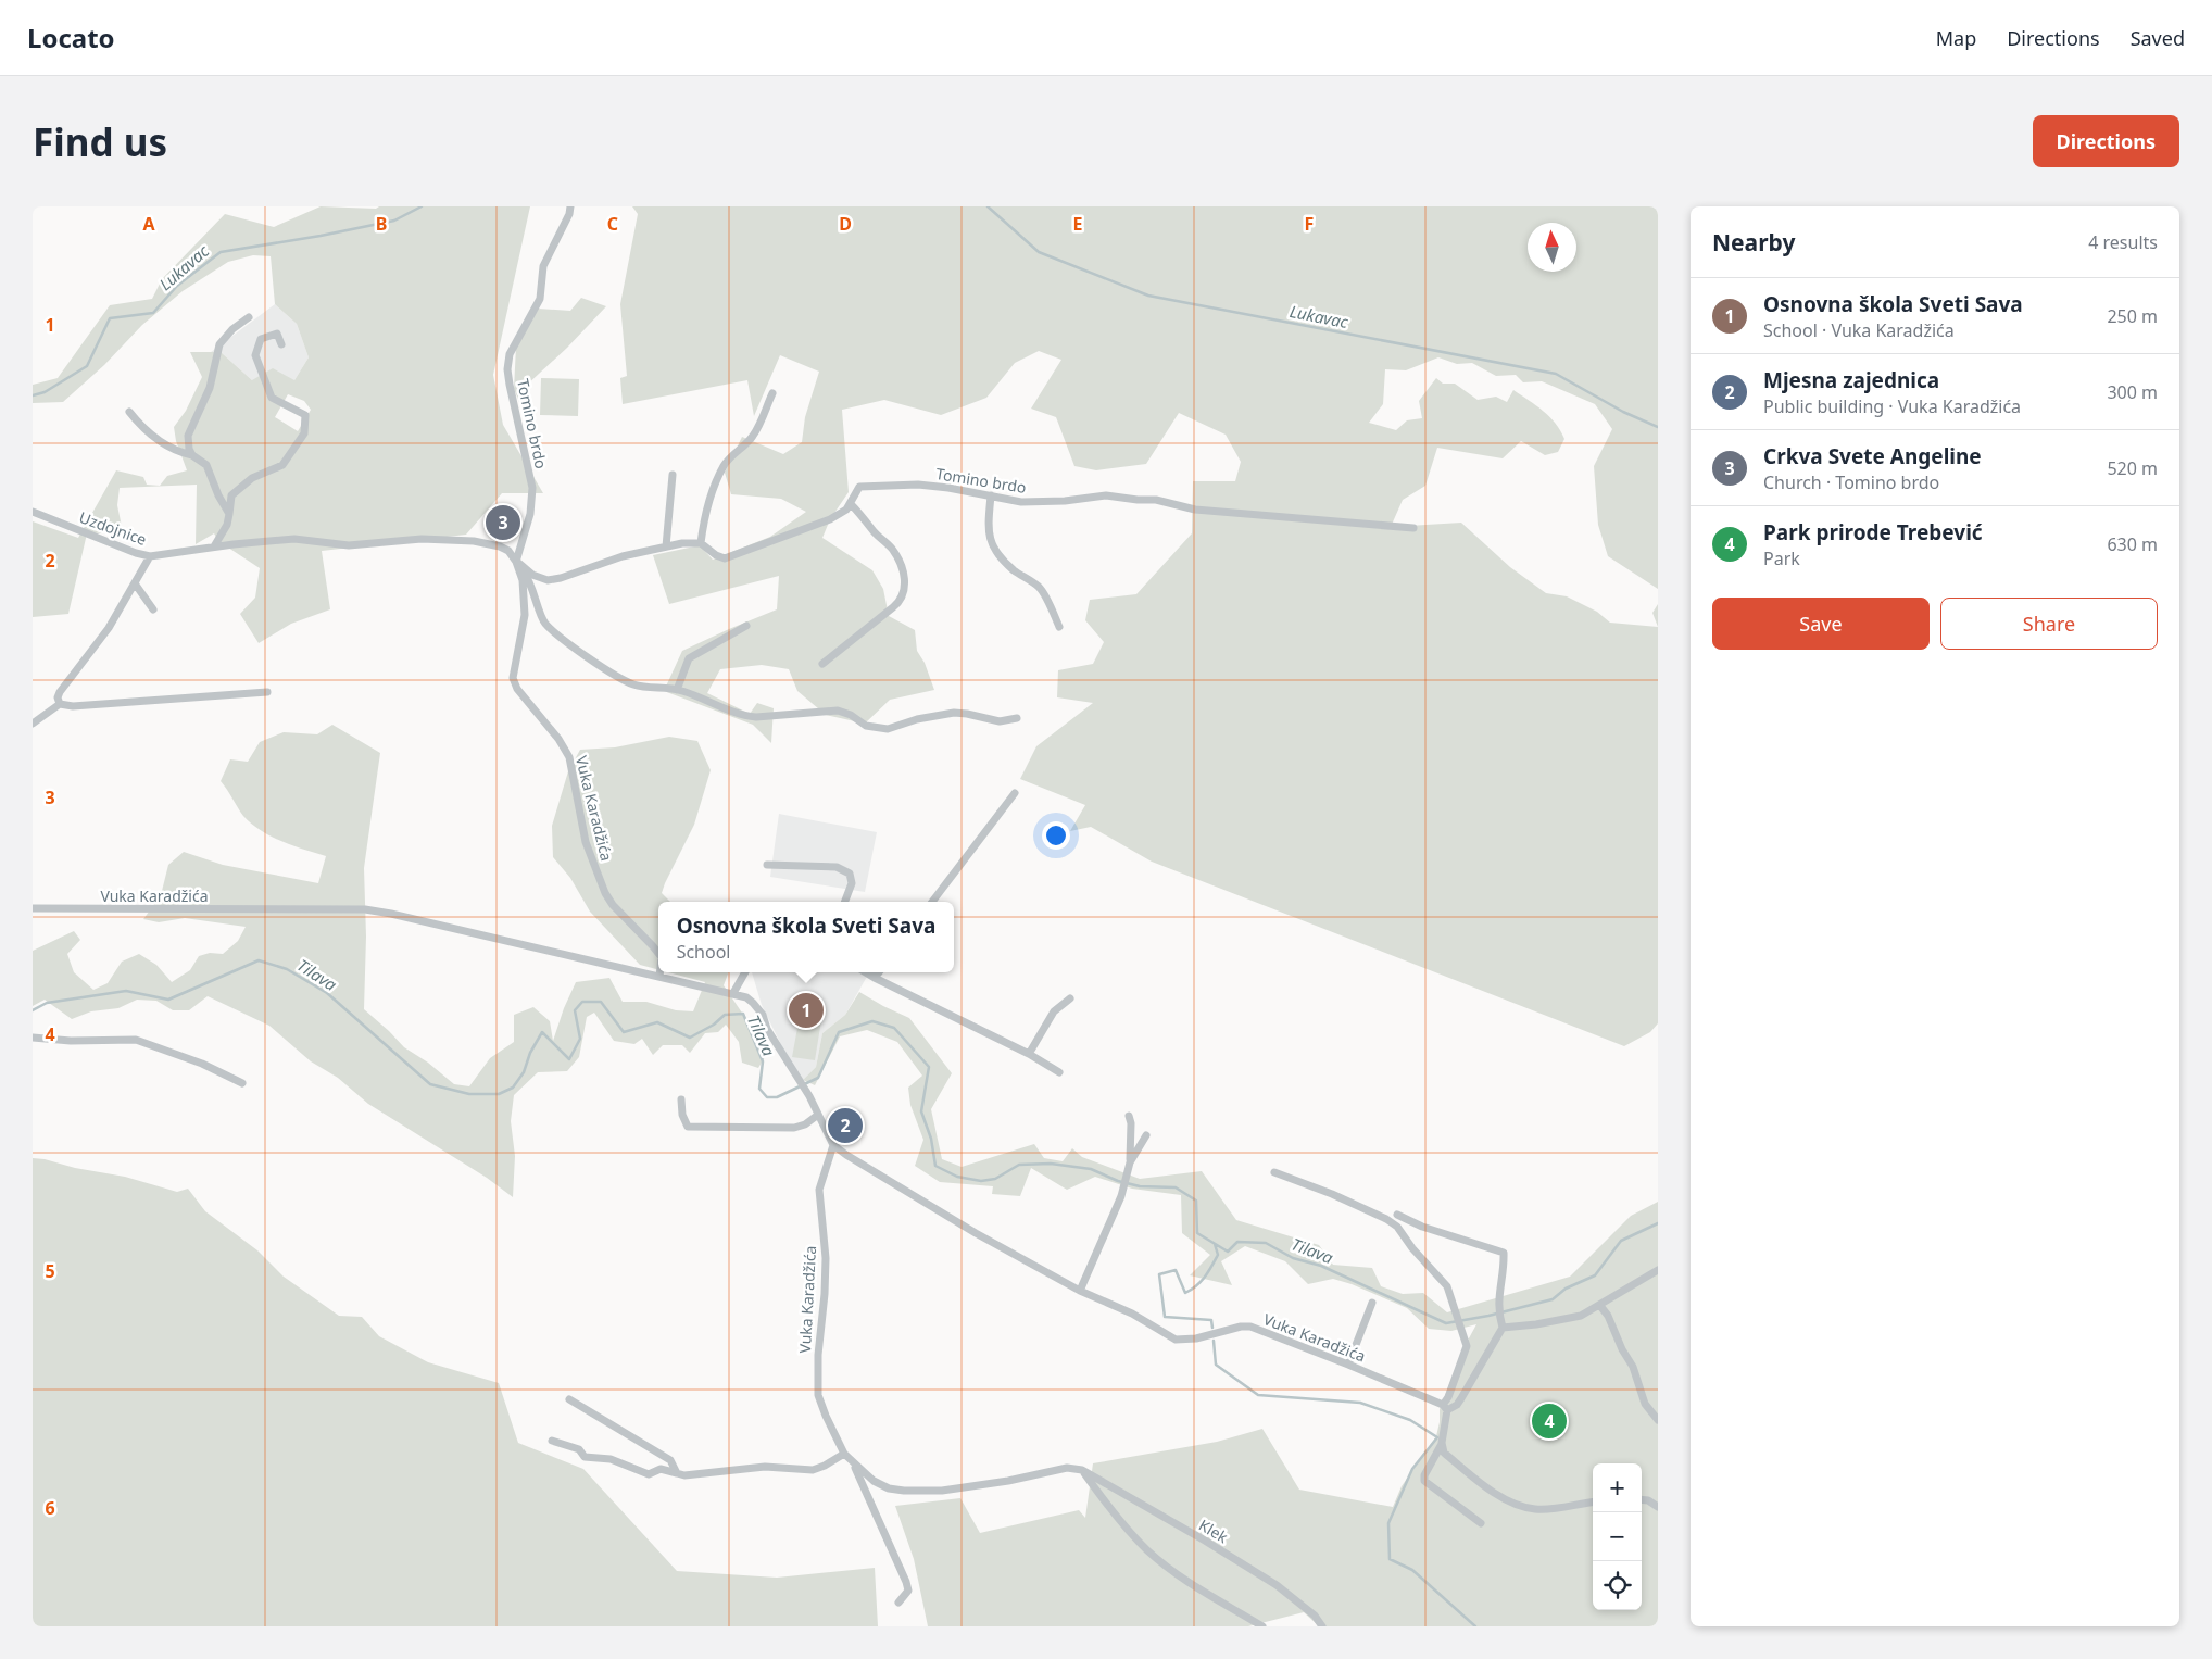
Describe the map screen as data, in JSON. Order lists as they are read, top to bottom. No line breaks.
{"streets":{"street":["Tomino brdo","Uzdojnice","Vuka Karadžića","Klek"]},"crossings":[["Tomino brdo","Vuka Karadžića"]],"water":["Lukavac","Tilava"],"north":"top","page":{"header":"Locato","nav":["Map","Directions","Saved"],"buttons":["Directions",["Save","Share"]],"title":"Find us","heading":["Nearby","4 results"],"list":[{"mark":"1","name":"Osnovna škola Sveti Sava","note":"School · Vuka Karadžića","value":"250 m"},{"mark":"2","name":"Mjesna zajednica","note":"Public building · Vuka Karadžića","value":"300 m"},{"mark":"3","name":"Crkva Svete Angeline","note":"Church · Tomino brdo","value":"520 m"},{"mark":"4","name":"Park prirode Trebević","note":"Park","value":"630 m"}],"pins":["3","1","2","4"],"popup":["Osnovna škola Sveti Sava","School"],"map_buttons":["+","−"]},"grid":{"columns":["A","B","C","D","E","F"],"rows":["1","2","3","4","5","6"]}}
